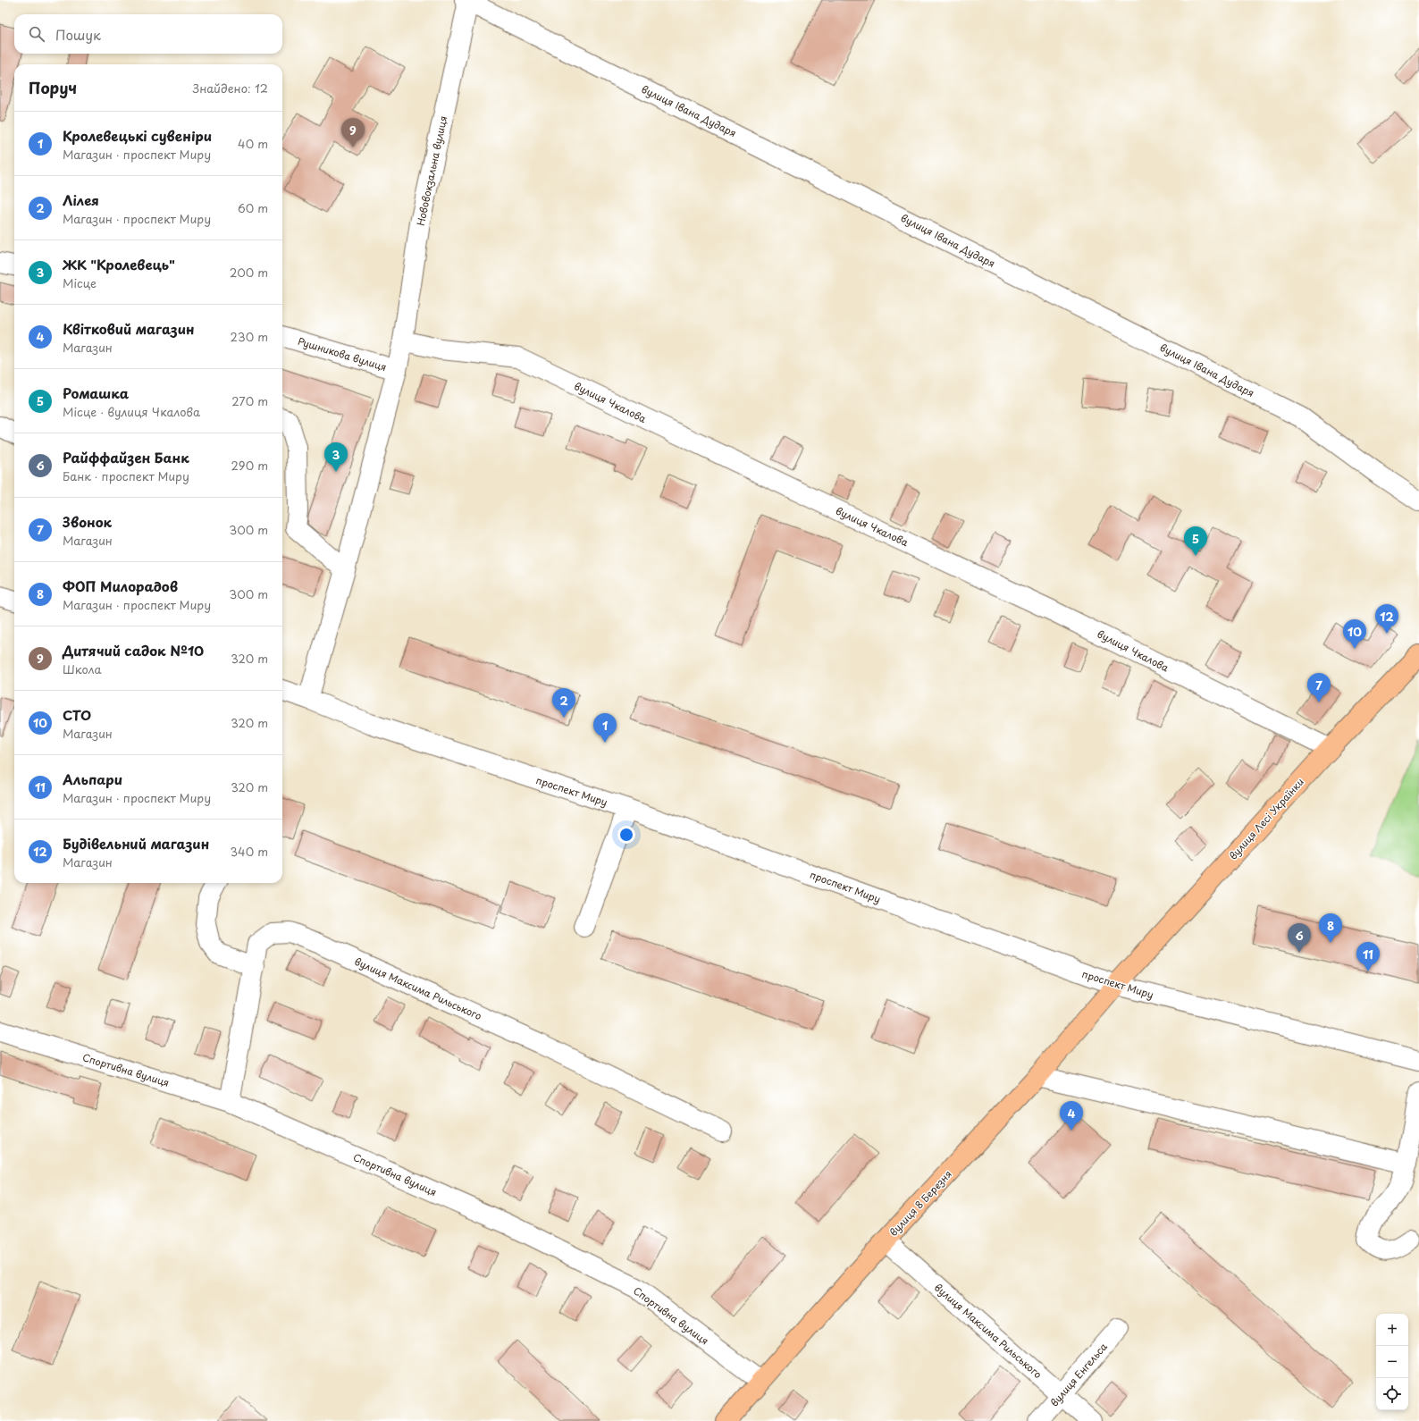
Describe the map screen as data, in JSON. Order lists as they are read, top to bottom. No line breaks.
{"streets":{"main road":["вулиця Лесі Українки","вулиця 8 Березня"],"street":["вулиця Івана Дударя","Нововокзальна вулиця","Рушникова вулиця","вулиця Чкалова","проспект Миру","вулиця Максима Рильського","Спортивна вулиця","вулиця Енгельса"]},"crossings":[["вулиця Івана Дударя","Нововокзальна вулиця"],["Нововокзальна вулиця","Рушникова вулиця"],["Нововокзальна вулиця","вулиця Чкалова"],["Рушникова вулиця","вулиця Чкалова"],["вулиця Чкалова","вулиця Лесі Українки"],["проспект Миру","вулиця Лесі Українки"],["проспект Миру","вулиця 8 Березня"],["вулиця Лесі Українки","вулиця 8 Березня"],["вулиця Максима Рильського","Спортивна вулиця"],["вулиця Максима Рильського","вулиця 8 Березня"],["вулиця Максима Рильського","вулиця Енгельса"],["Спортивна вулиця","вулиця 8 Березня"]],"page":{"search":"Пошук","heading":["Поруч","Знайдено: 12"],"list":[{"mark":"1","name":"Кролевецькі сувеніри","note":"Магазин · проспект Миру","value":"40 m"},{"mark":"2","name":"Лілея","note":"Магазин · проспект Миру","value":"60 m"},{"mark":"3","name":"ЖК \"Кролевець\"","note":"Місце","value":"200 m"},{"mark":"4","name":"Квітковий магазин","note":"Магазин","value":"230 m"},{"mark":"5","name":"Ромашка","note":"Місце · вулиця Чкалова","value":"270 m"},{"mark":"6","name":"Райффайзен Банк","note":"Банк · проспект Миру","value":"290 m"},{"mark":"7","name":"Звонок","note":"Магазин","value":"300 m"},{"mark":"8","name":"ФОП Милорадов","note":"Магазин · проспект Миру","value":"300 m"},{"mark":"9","name":"Дитячий садок №10","note":"Школа","value":"320 m"},{"mark":"10","name":"СТО","note":"Магазин","value":"320 m"},{"mark":"11","name":"Альпари","note":"Магазин · проспект Миру","value":"320 m"},{"mark":"12","name":"Будівельний магазин","note":"Магазин","value":"340 m"}],"pins":["9","3","5","12","10","7","2","1","8","6","11","4"],"map_buttons":["+","−"]}}
